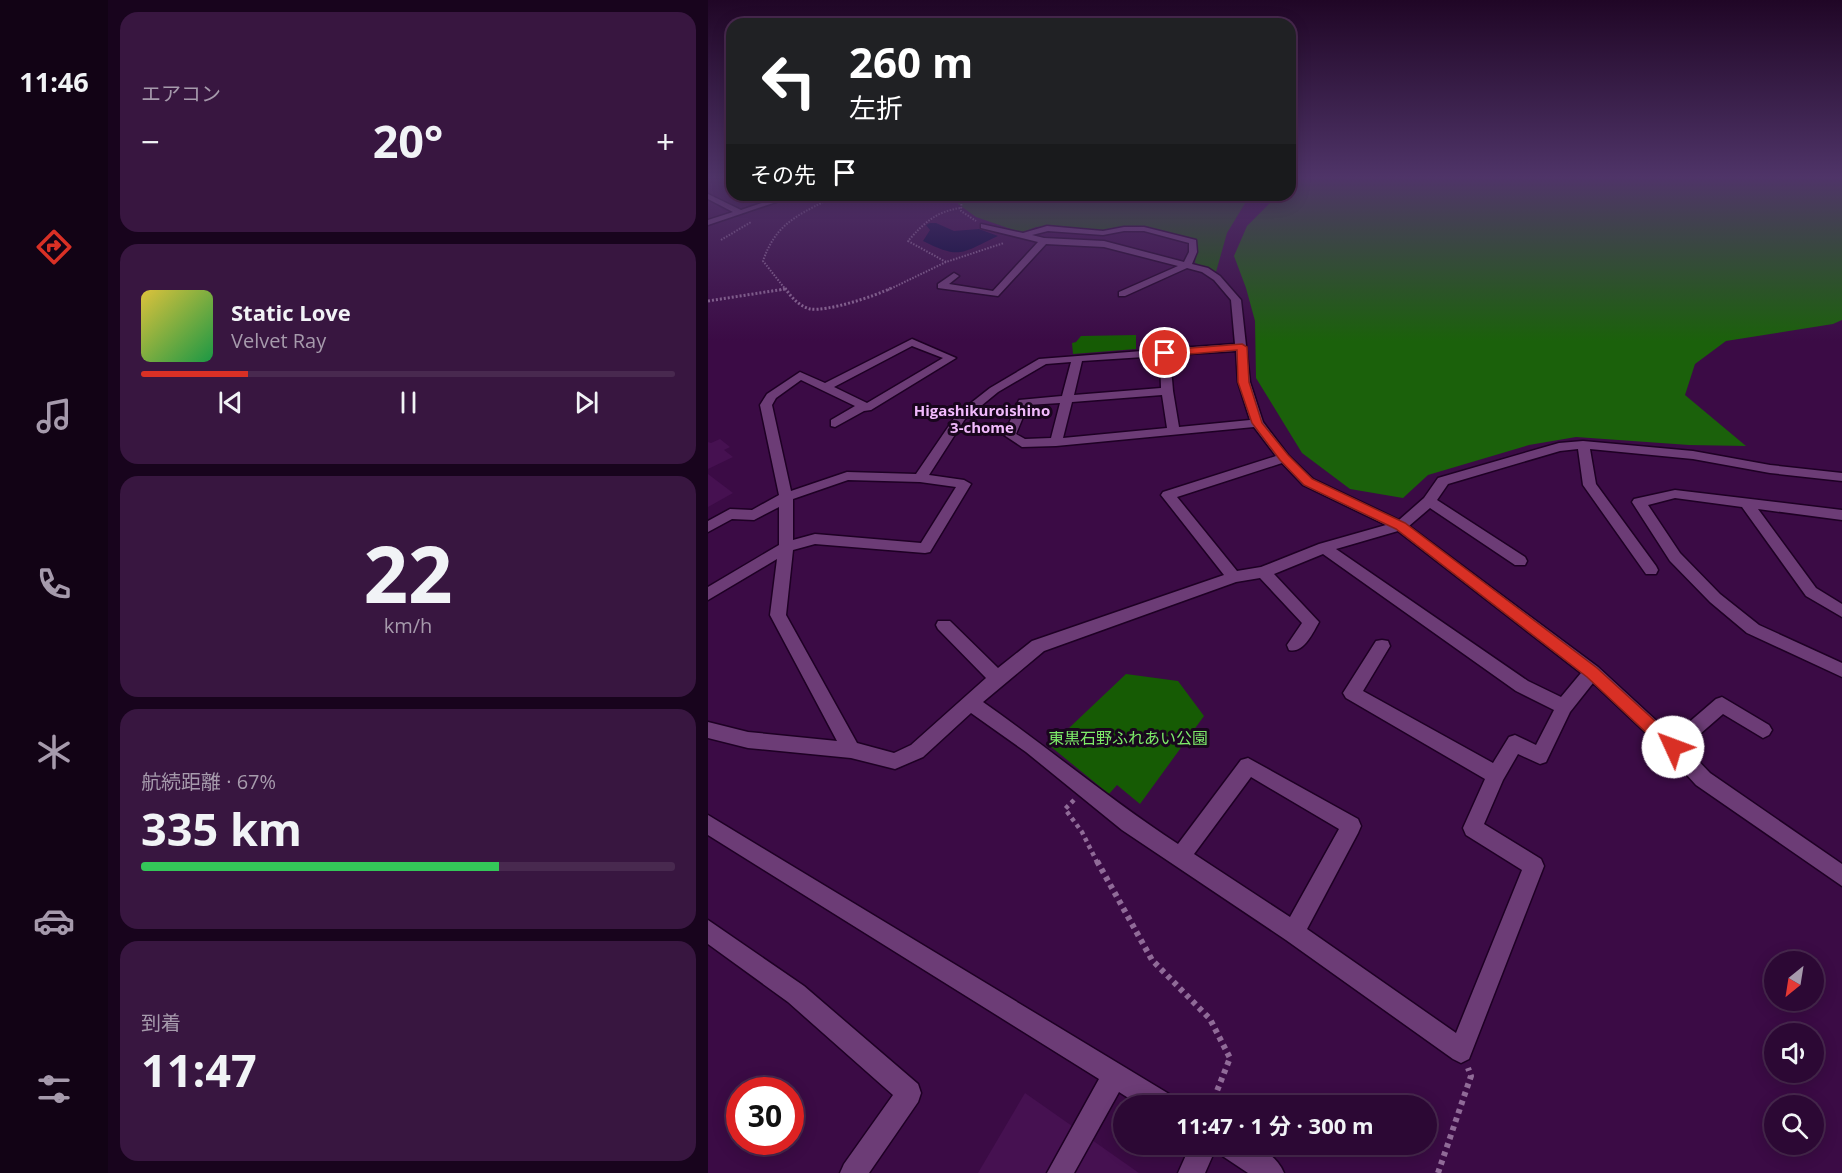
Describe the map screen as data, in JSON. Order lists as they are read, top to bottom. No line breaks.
{"districts":["Higashikuroishino 3-chome"],"parks":["東黒石野ふれあい公園"],"north":"bottom left","page":{"tabs":"11:46","tile":["エアコン",["22","km/h"],["航続距離 · 67%","335 km"],["到着","11:47"]],"turn":["260 m","左折"],"heat":["−","20°","+"],"then":"その先","song":["Static Love","Velvet Ray"],"limit":"30","trip":"11:47 · 1 分 · 300 m"}}
